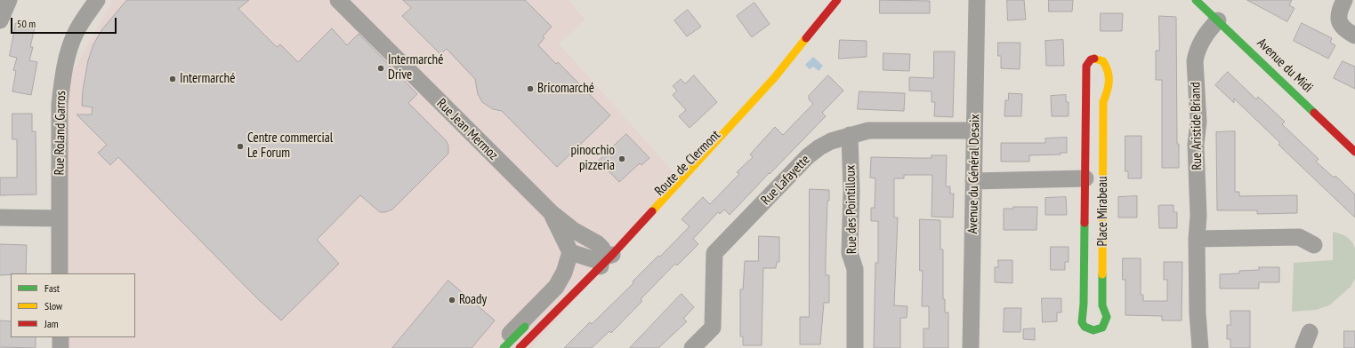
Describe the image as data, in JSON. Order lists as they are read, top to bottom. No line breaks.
{"streets":{"street":["Avenue du Midi","Rue Aristide Briand","Rue Jean Mermoz","Rue Roland Garros","Route de Clermont","Avenue du Général Desaix","Rue Lafayette","Rue des Pointilloux","Place Mirabeau"]},"crossings":[["Avenue du Midi","Rue Aristide Briand"],["Rue Jean Mermoz","Route de Clermont"],["Avenue du Général Desaix","Rue Lafayette"],["Avenue du Général Desaix","Place Mirabeau"],["Rue Lafayette","Rue des Pointilloux"]],"places":["Intermarché Drive","Intermarché","Bricomarché","Centre commercial Le Forum","pinocchio pizzeria","Roady"],"legend":["Fast","Slow","Jam"],"scale_bar":"50 m"}
